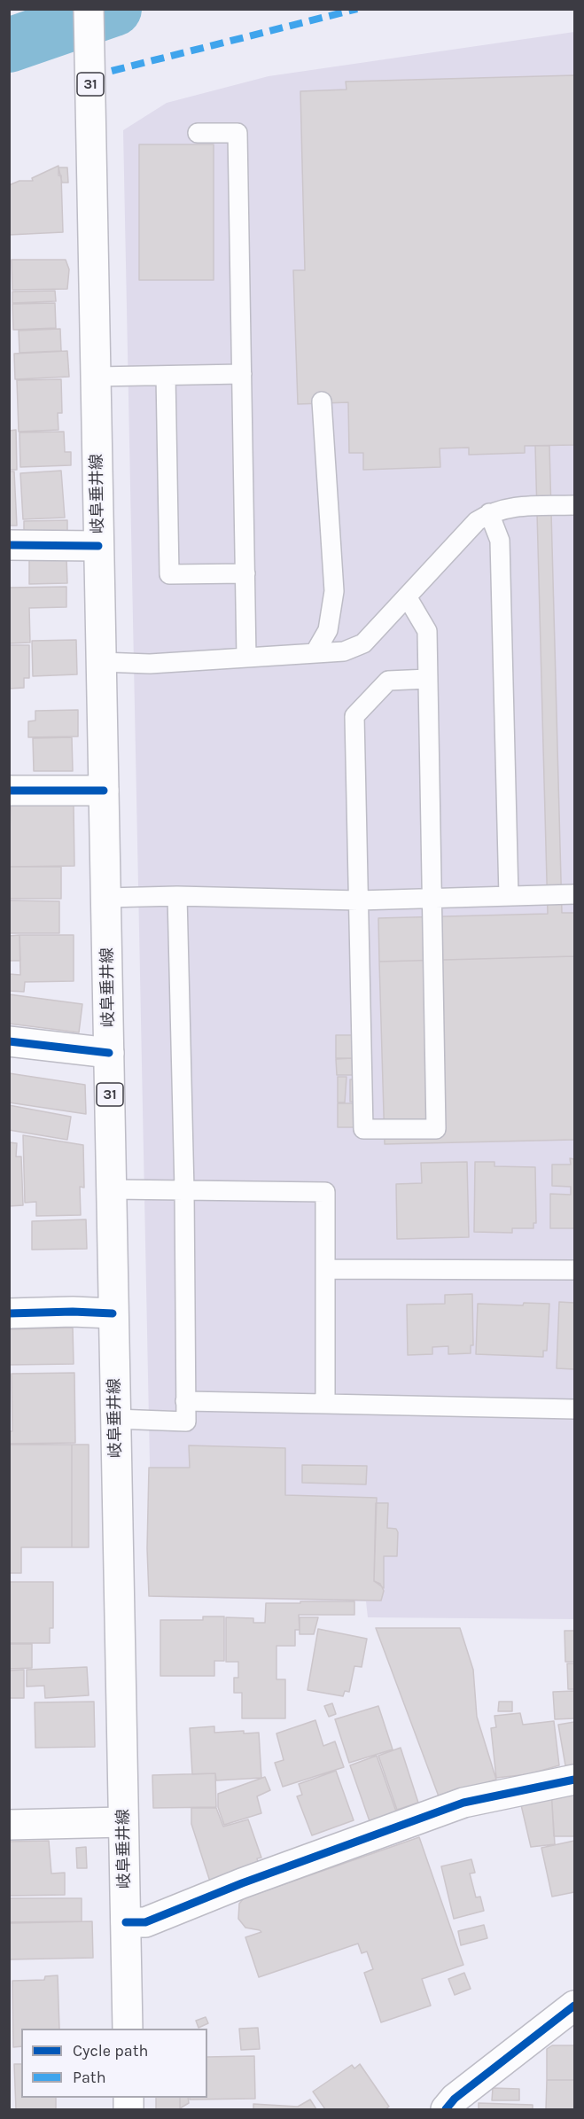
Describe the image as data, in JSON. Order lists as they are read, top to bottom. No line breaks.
{"streets":{"main road":["31","岐阜垂井線"]},"legend":["Cycle path","Path"]}
